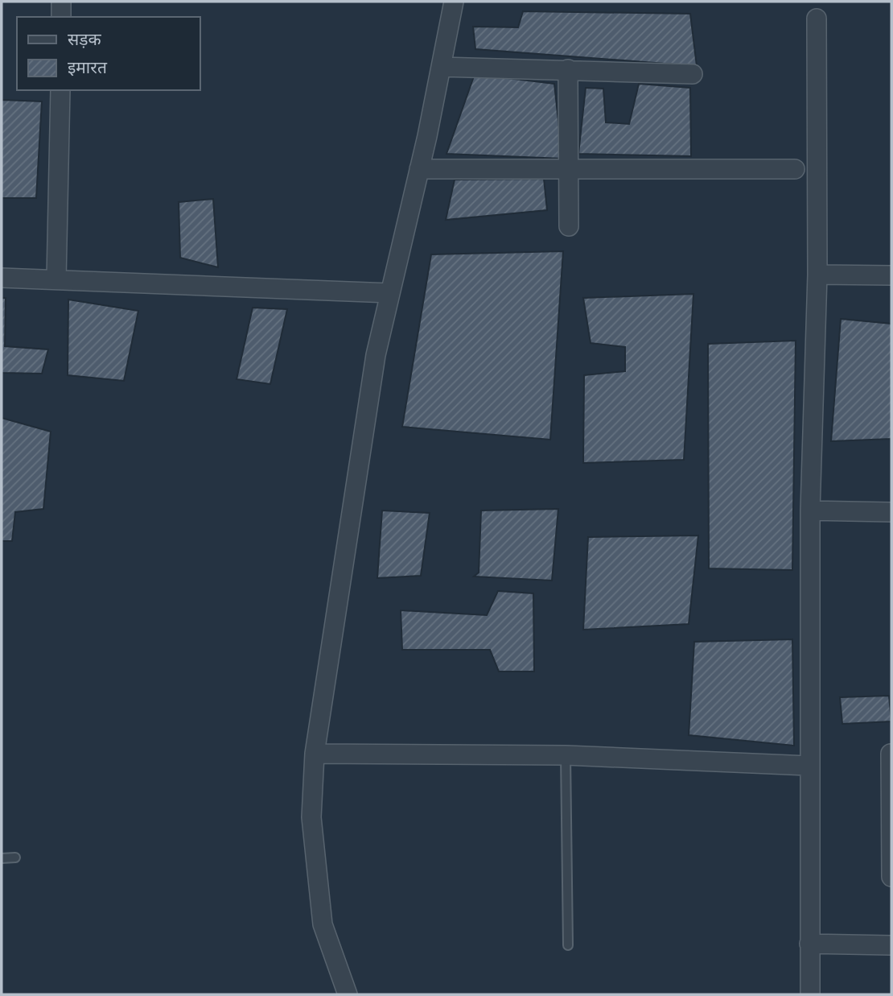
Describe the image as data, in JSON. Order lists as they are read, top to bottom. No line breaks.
{"legend":["सड़क","इमारत"]}
